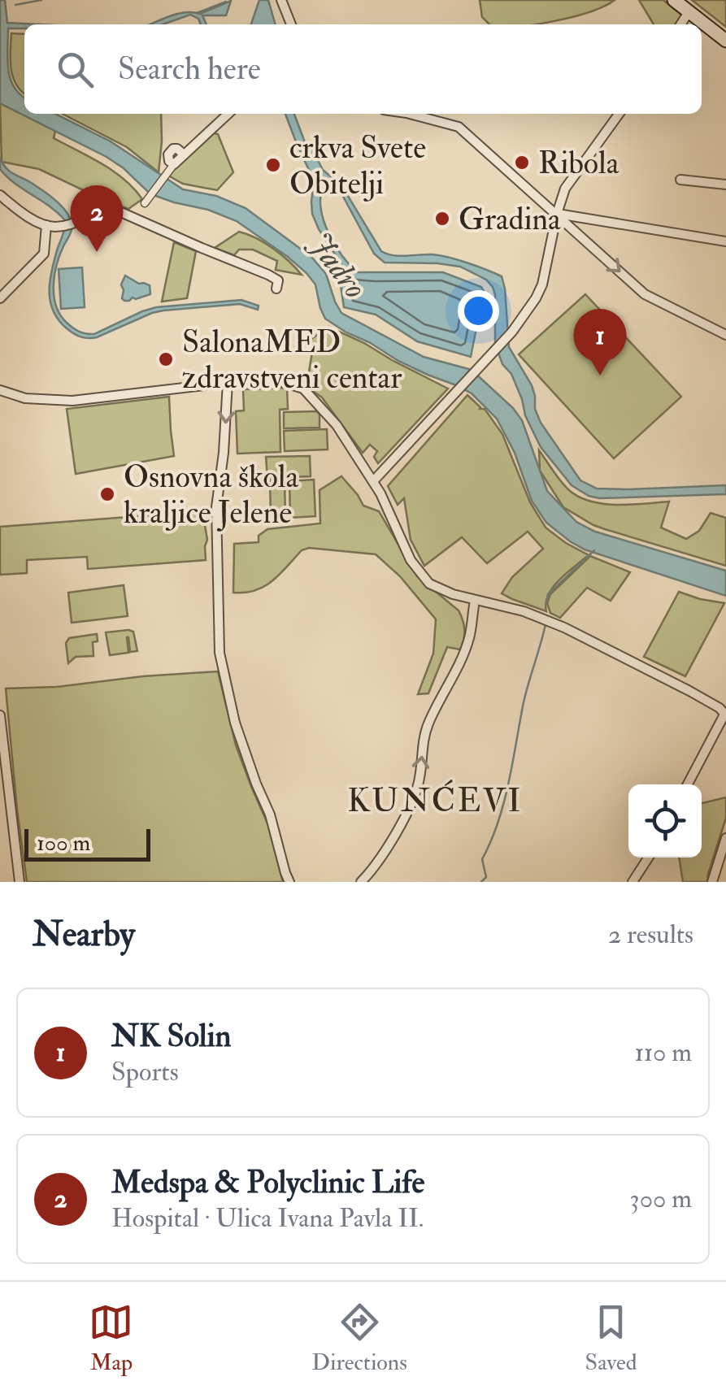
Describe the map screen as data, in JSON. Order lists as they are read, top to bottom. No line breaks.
{"districts":["KUNĆEVI"],"water":["Jadro"],"places":["Ribola","crkva Svete Obitelji","Gradina","SalonaMED zdravstveni centar","Osnovna škola kraljice Jelene"],"scale_bar":"100 m","page":{"search":"Search here","pins":["2","1"],"scale":"100 m","heading":["Nearby","2 results"],"list":[{"mark":"1","name":"NK Solin","note":"Sports","value":"110 m"},{"mark":"2","name":"Medspa & Polyclinic Life","note":"Hospital · Ulica Ivana Pavla II.","value":"300 m"}],"nav":["Map","Directions","Saved"]}}
